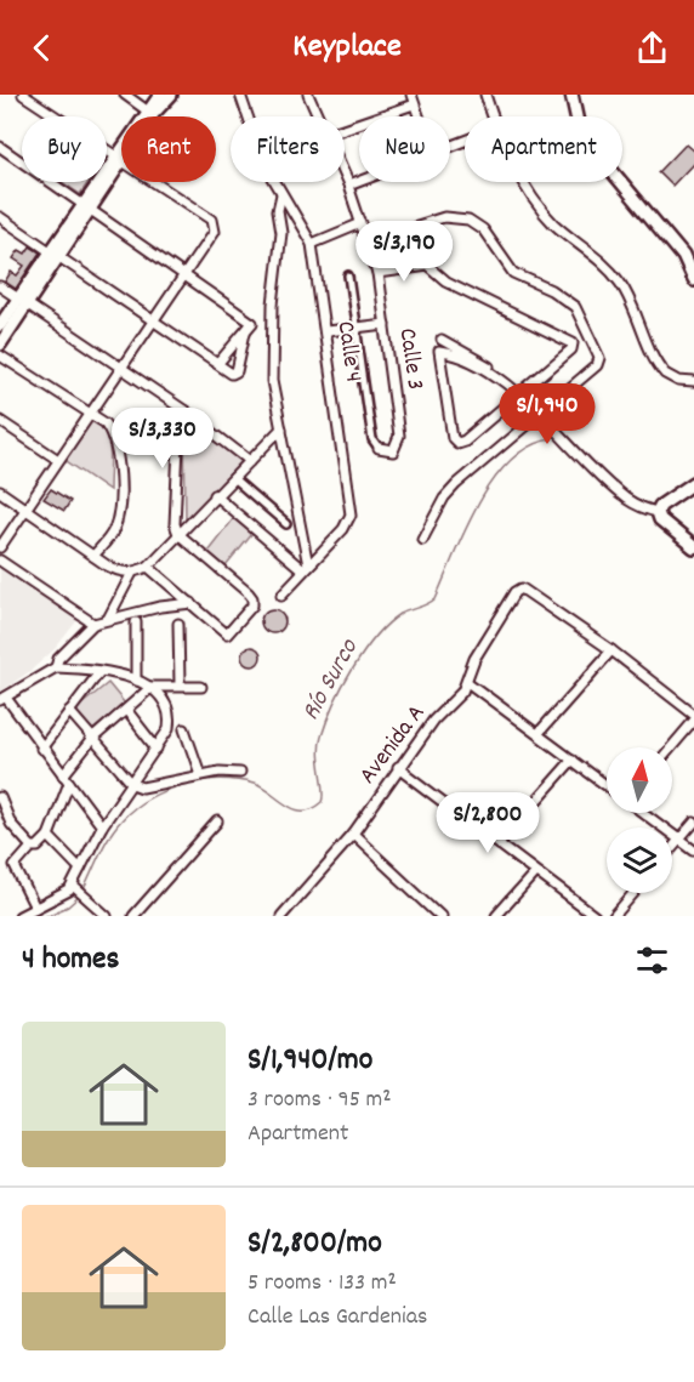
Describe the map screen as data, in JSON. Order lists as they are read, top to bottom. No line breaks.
{"streets":{"street":["Calle 4","Calle 3","Avenida A"]},"water":["Río Surco"],"north":"top","page":{"header":"Keyplace","chip":["Buy","Rent","Filters","New","Apartment"],"price":["S/3,190","S/1,940","S/3,330","S/2,800"],"heading":"4 homes","list":[{"name":"S/1,940/mo","note":"3 rooms · 95 m² · Apartment"},{"name":"S/2,800/mo","note":"5 rooms · 133 m² · Calle Las Gardenias"}]}}
